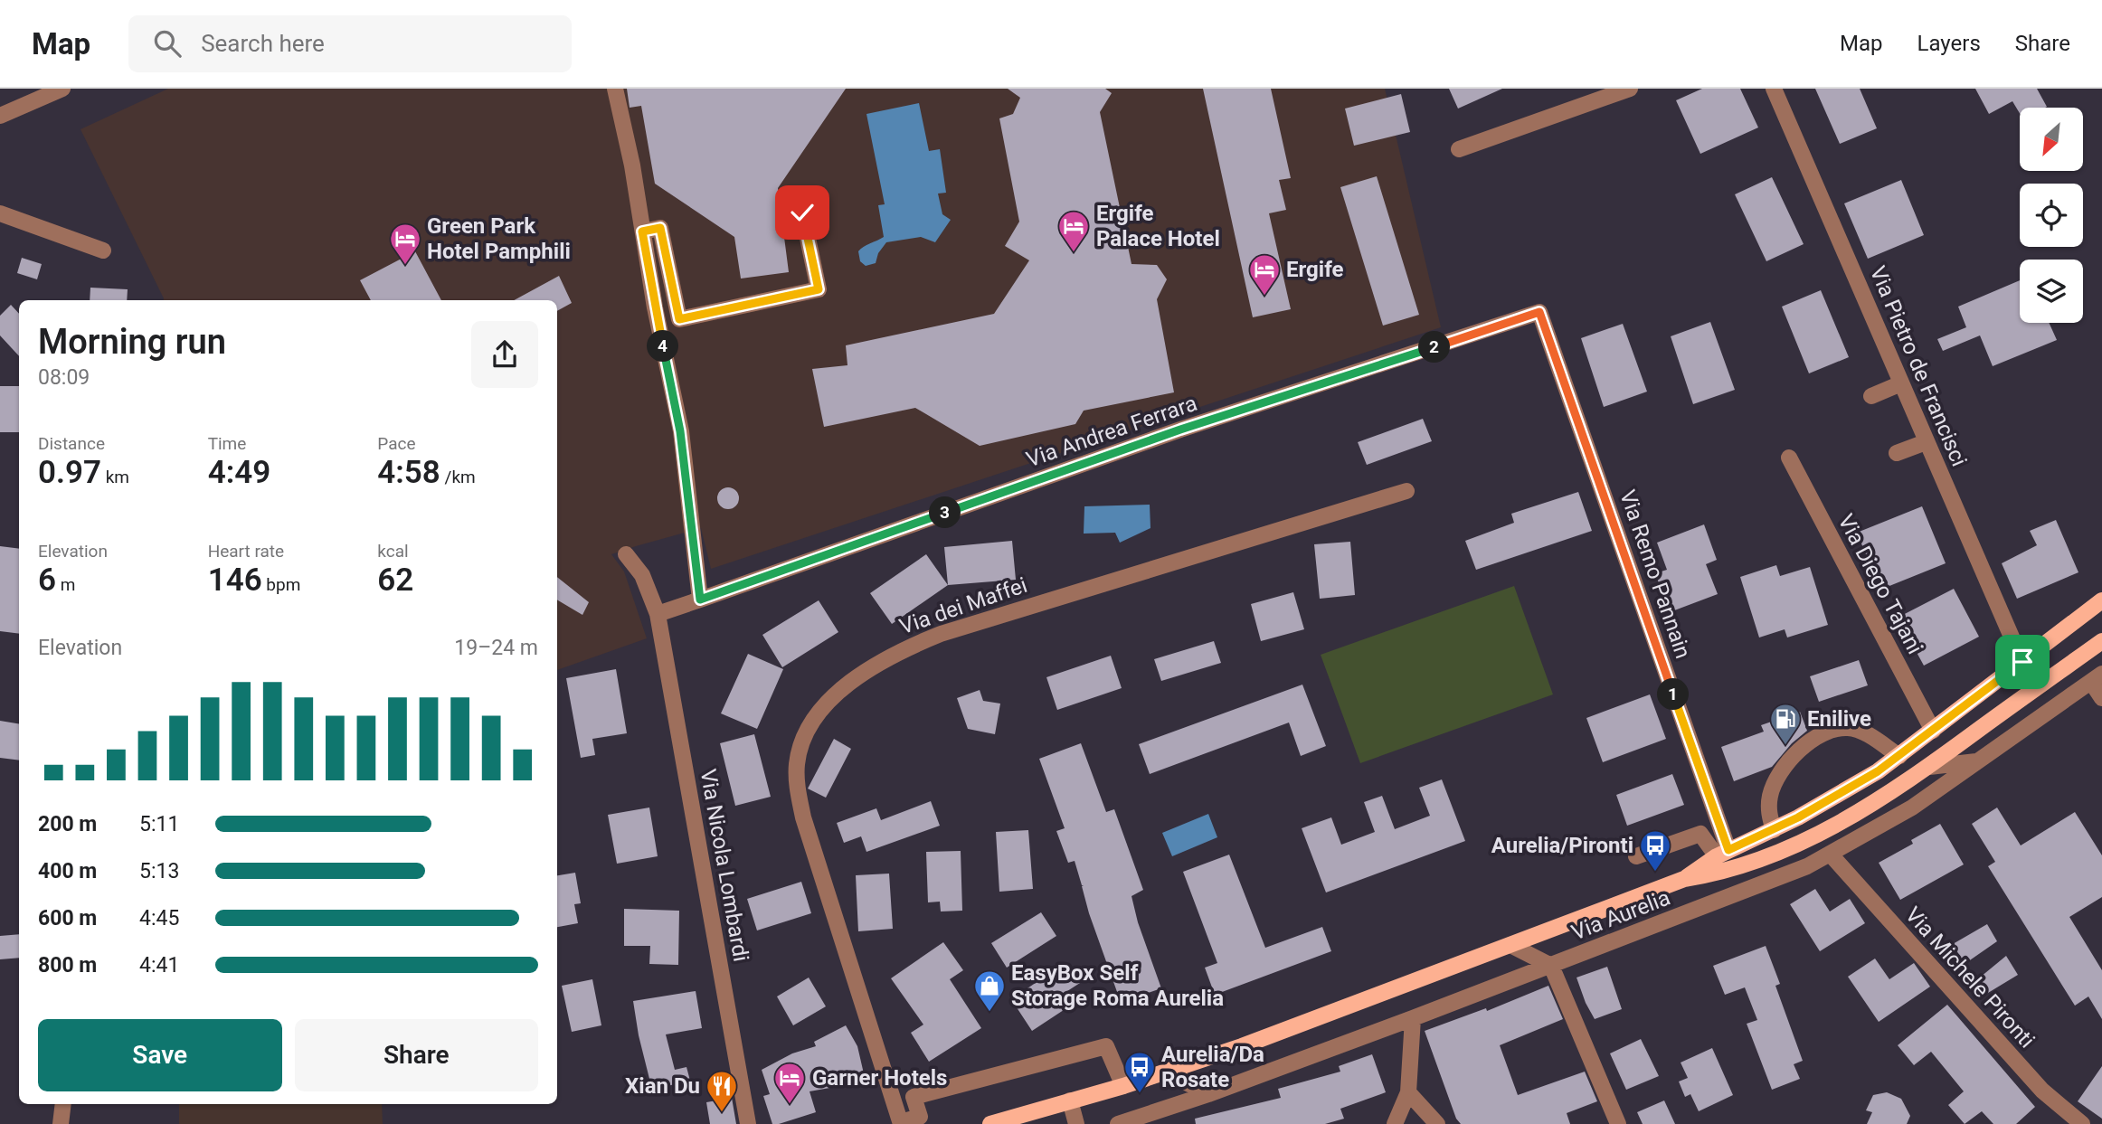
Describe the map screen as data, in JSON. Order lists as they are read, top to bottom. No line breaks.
{"streets":{"main road":["Via Aurelia"],"street":["Via Pietro de Francisci","Via Andrea Ferrara","Via Remo Pannain","Via Diego Tajani","Via dei Maffei","Via Nicola Lombardi","Via Michele Pironti"]},"crossings":[["Via Pietro de Francisci","Via Aurelia"],["Via Andrea Ferrara","Via Remo Pannain"],["Via Andrea Ferrara","Via Nicola Lombardi"],["Via Remo Pannain","Via Aurelia"],["Via Diego Tajani","Via Aurelia"],["Via Aurelia","Via Michele Pironti"]],"places":{"hotel":["Ergife Palace Hotel","Green Park Hotel Pamphili","Ergife","Garner Hotels"],"fuel station":["Enilive"],"bus stop":["Aurelia/Pironti","Aurelia/Da Rosate"],"shop":["EasyBox Self Storage Roma Aurelia"],"restaurant":["Xian Du"]},"north":"bottom left","page":{"header":"Map","search":"Search here","nav":["Map","Layers","Share"],"heading":["Morning run","08:09"],"pins":["4","2","3","1"],"stats":[["Distance","0.97 km"],["Time","4:49"],["Pace","4:58 /km"],["Elevation","6 m"],["Heart rate","146 bpm"],["kcal","62"]],"chart":["Elevation","19–24 m"],"list":[{"name":"200 m","note":"5:11"},{"name":"400 m","note":"5:13"},{"name":"600 m","note":"4:45"},{"name":"800 m","note":"4:41"}],"buttons":["Save","Share"]}}
